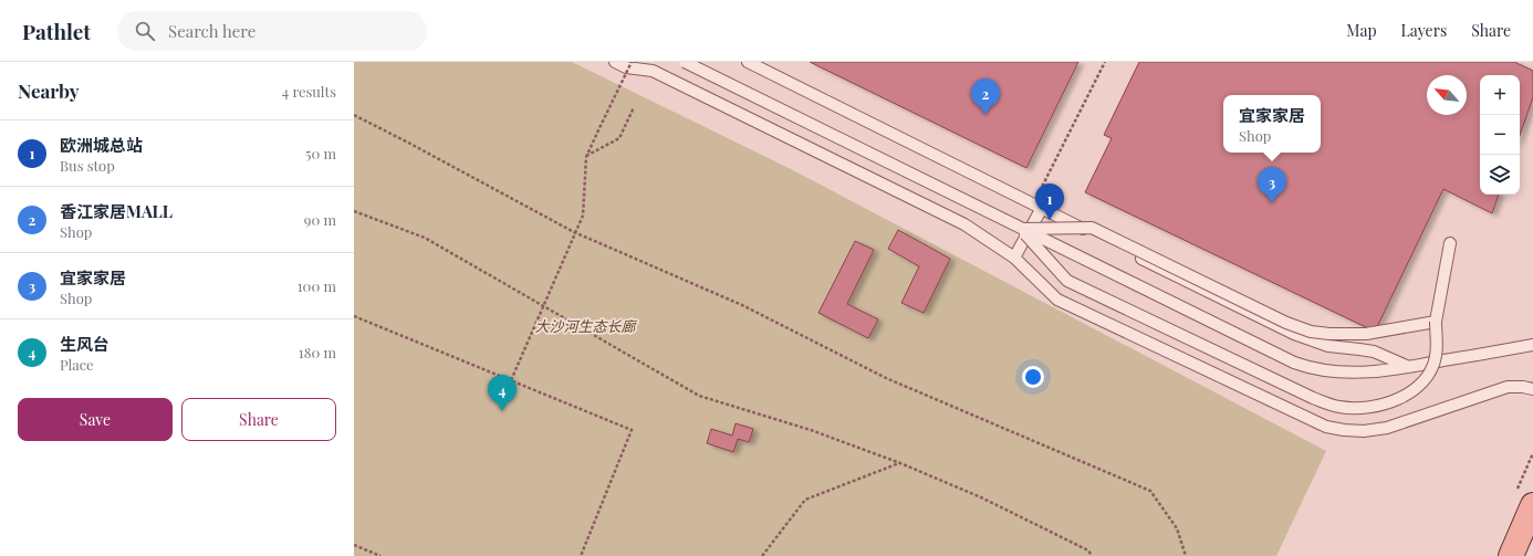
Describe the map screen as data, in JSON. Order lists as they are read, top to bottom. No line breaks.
{"parks":["大沙河生态长廊"],"north":"top left","page":{"header":"Pathlet","search":"Search here","nav":["Map","Layers","Share"],"heading":["Nearby","4 results"],"map_buttons":["+","−"],"pins":["2","3","1","4"],"popup":["宜家家居","Shop"],"list":[{"mark":"1","name":"欧洲城总站","note":"Bus stop","value":"50 m"},{"mark":"2","name":"香江家居MALL","note":"Shop","value":"90 m"},{"mark":"3","name":"宜家家居","note":"Shop","value":"100 m"},{"mark":"4","name":"生风台","note":"Place","value":"180 m"}],"buttons":["Save","Share"]}}
